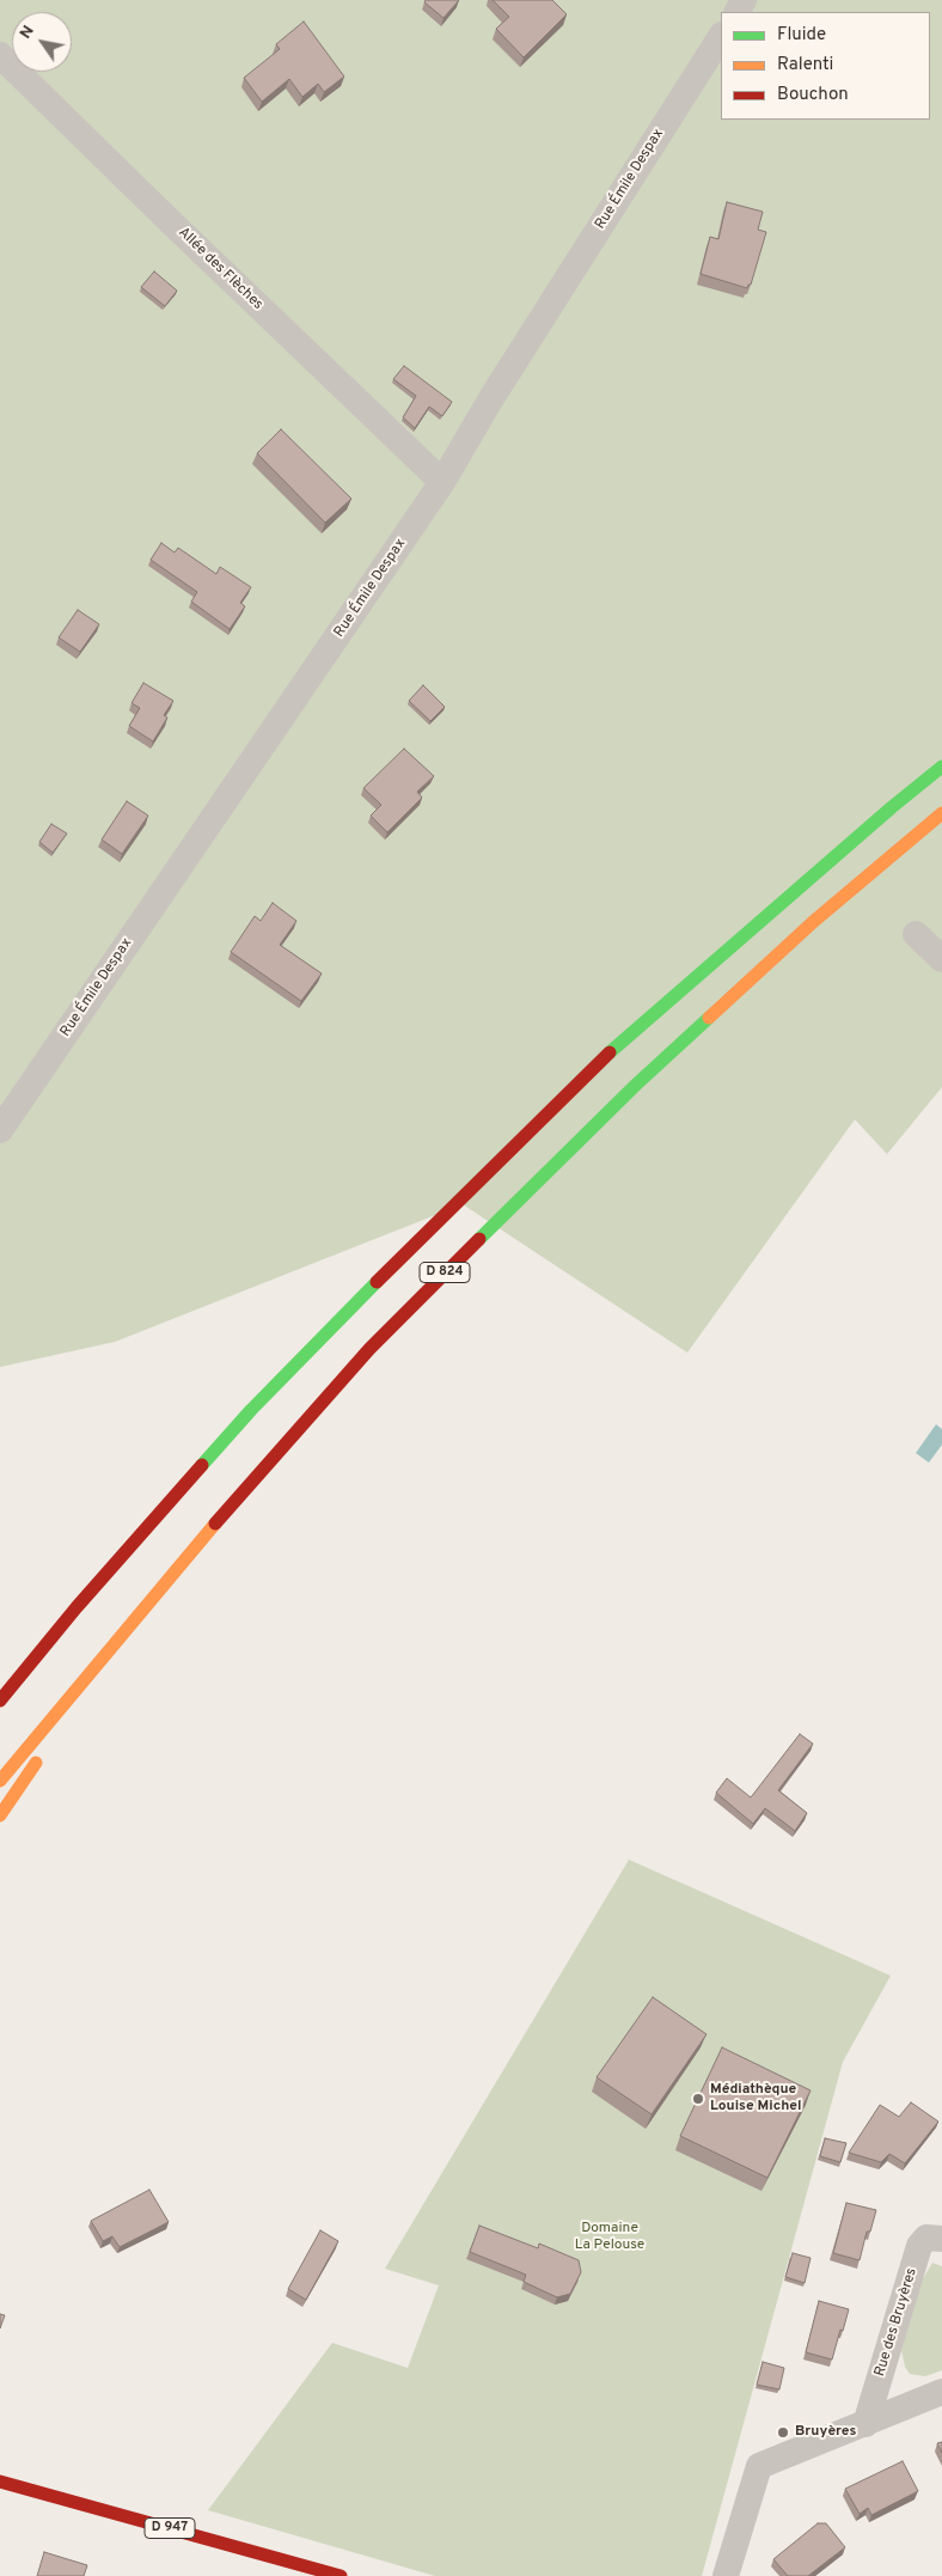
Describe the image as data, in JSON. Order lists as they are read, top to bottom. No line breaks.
{"streets":{"main road":["D 824","D 947"],"street":["Rue Émile Despax","Allée des Flèches","Rue des Bruyères"]},"crossings":[["Rue Émile Despax","Allée des Flèches"]],"parks":["Domaine La Pelouse"],"places":["Médiathèque Louise Michel","Bruyères"],"legend":["Fluide","Ralenti","Bouchon"],"north":"top left"}
